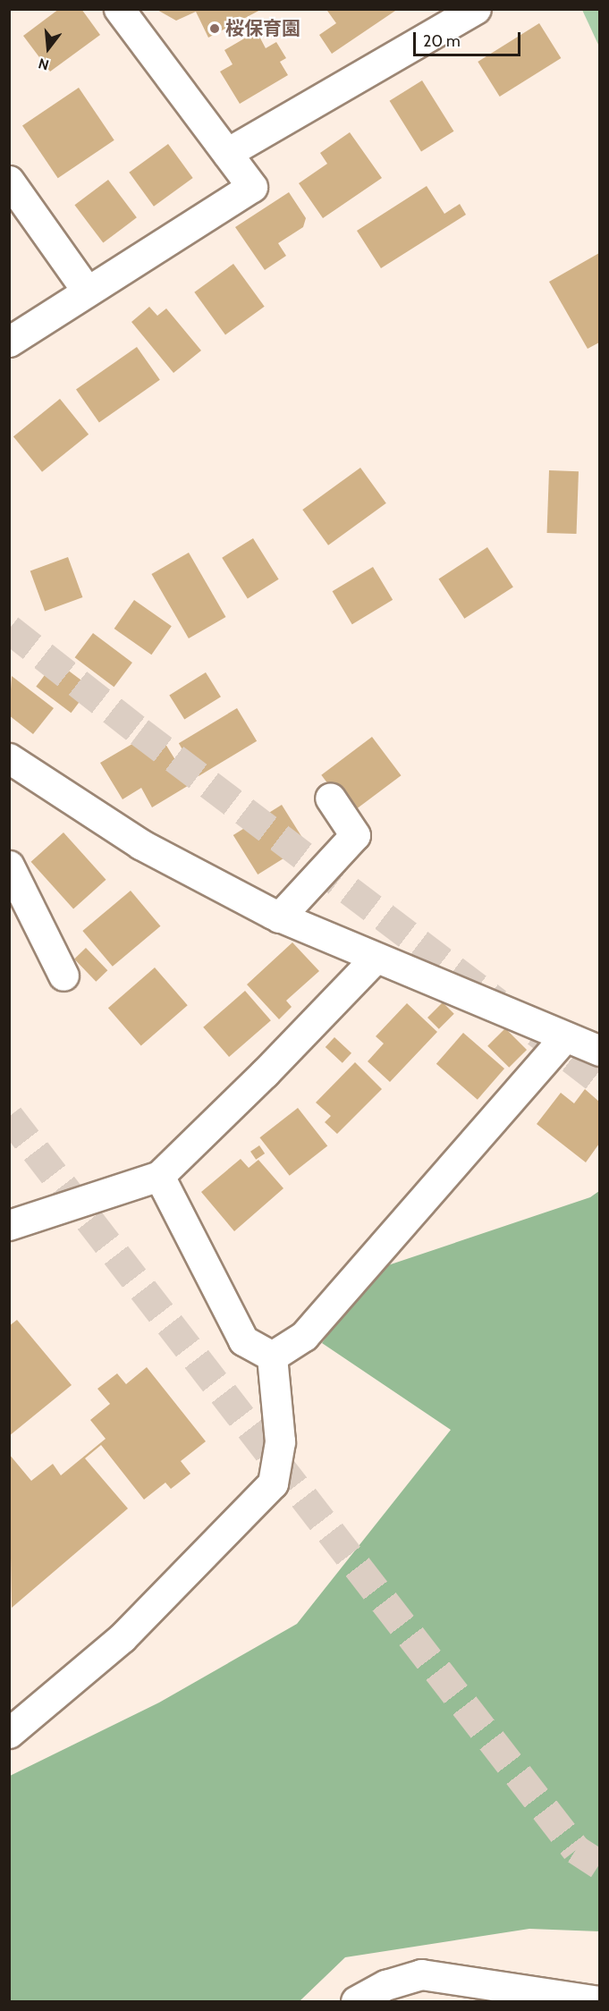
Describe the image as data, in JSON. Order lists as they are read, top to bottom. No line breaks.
{"places":["桜保育園"],"scale_bar":"20 m","north":"bottom"}
